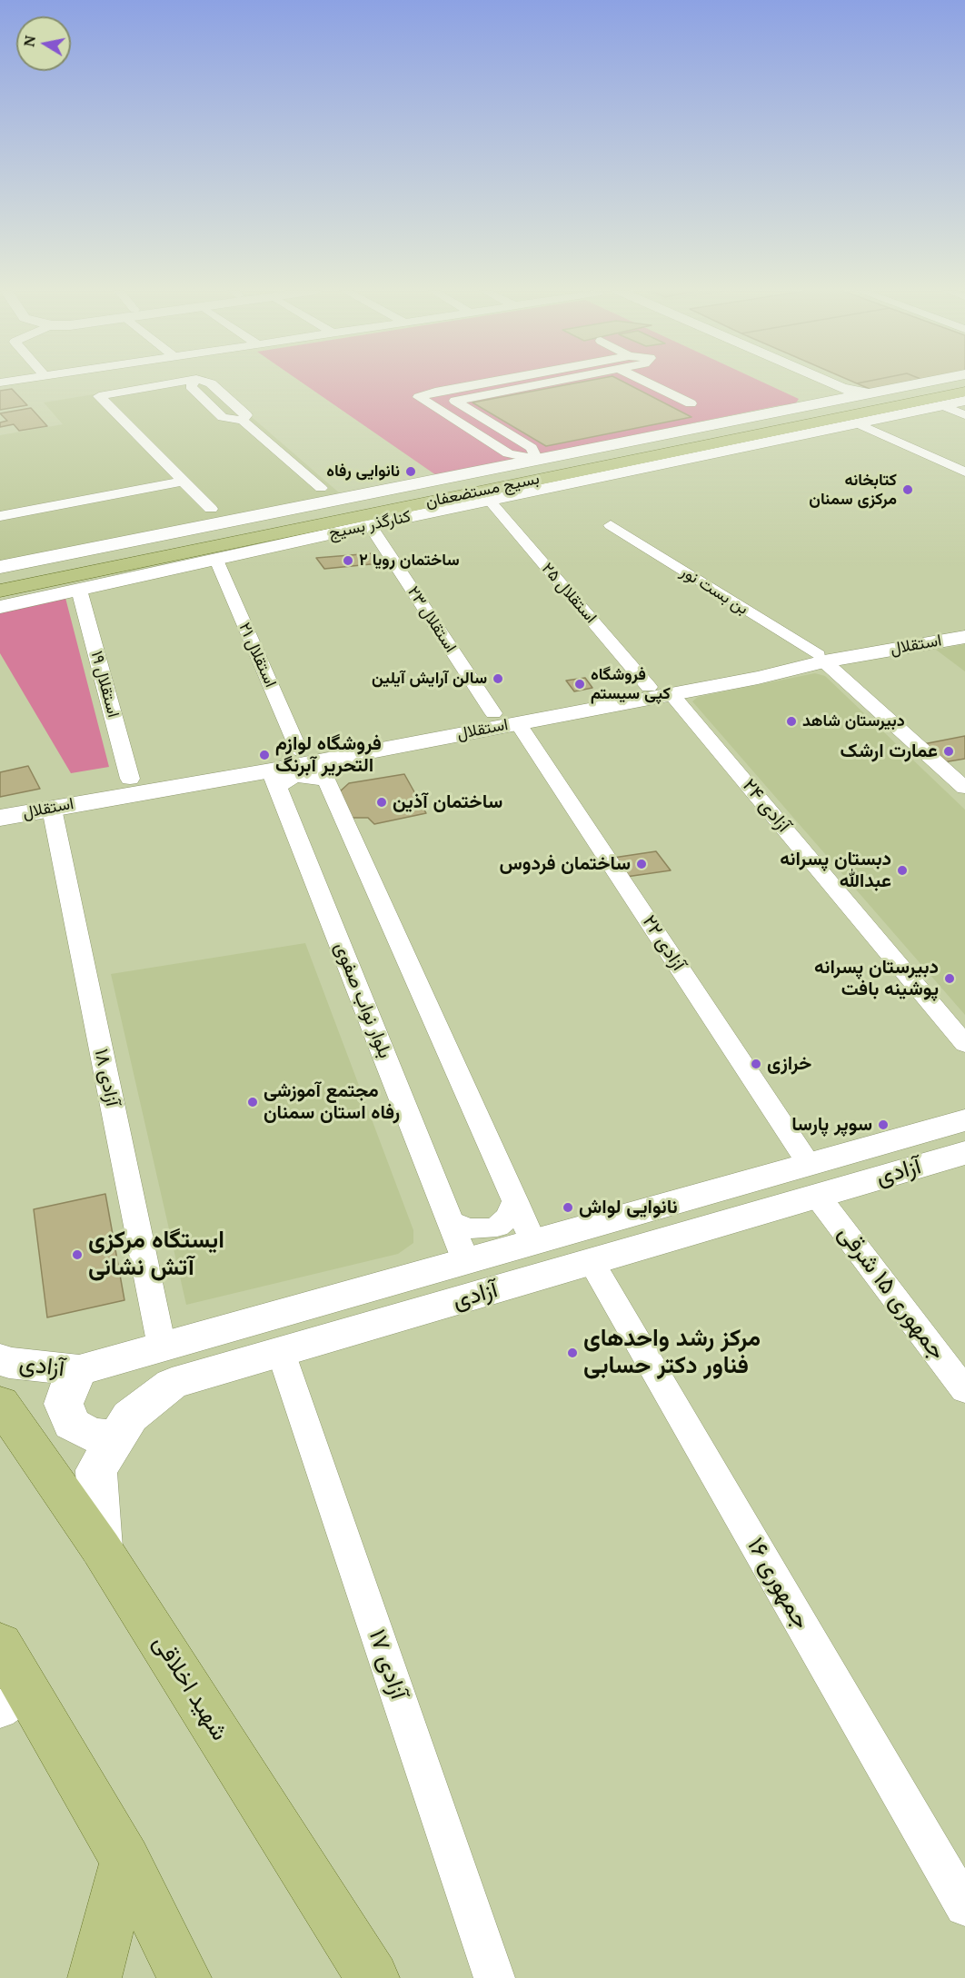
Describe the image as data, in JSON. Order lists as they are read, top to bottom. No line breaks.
{"streets":{"main road":["بسیج مستضعفان","شهید اخلاقی"],"street":["کنارگذر بسیج","بن بست نور","استقلال ۲۵","استقلال ۲۳","استقلال","استقلال ۲۱","استقلال ۱۹","آزادی ۲۴","آزادی ۲۲","بلوار نواب صفوی","آزادی ۱۸","آزادی","جمهوری ۱۵ شرقی","جمهوری ۱۶","آزادی ۱۷"]},"crossings":[["بسیج مستضعفان","کنارگذر بسیج"],["کنارگذر بسیج","استقلال ۲۵"],["کنارگذر بسیج","استقلال ۲۳"],["کنارگذر بسیج","استقلال ۲۱"],["کنارگذر بسیج","استقلال ۱۹"],["بن بست نور","استقلال"],["استقلال ۲۵","استقلال"],["استقلال ۲۳","استقلال"],["استقلال","استقلال ۲۱"],["استقلال","استقلال ۱۹"],["استقلال","آزادی ۲۴"],["استقلال","آزادی ۲۲"],["استقلال","بلوار نواب صفوی"],["استقلال","آزادی ۱۸"],["آزادی ۲۲","آزادی"],["آزادی ۲۲","جمهوری ۱۵ شرقی"],["بلوار نواب صفوی","آزادی"],["آزادی ۱۸","آزادی"],["آزادی","جمهوری ۱۵ شرقی"],["آزادی","جمهوری ۱۶"],["آزادی","آزادی ۱۷"],["آزادی","شهید اخلاقی"]],"places":["نانوایی رفاه","کتابخانه مرکزی سمنان","ساختمان رویا ۲","سالن آرایش آیلین","فروشگاه کپی سیستم","دبیرستان شاهد","عمارت ارشک","فروشگاه لوازم التحریر آبرنگ","ساختمان آذین","ساختمان فردوس","دبستان پسرانه عبدالله","دبیرستان پسرانه پوشینه بافت","خرازی","مجتمع آموزشی رفاه استان سمنان","سوپر پارسا","نانوایی لواش","ایستگاه مرکزی آتش نشانی","مرکز رشد واحدهای فناور دکتر حسابی"],"north":"left"}
